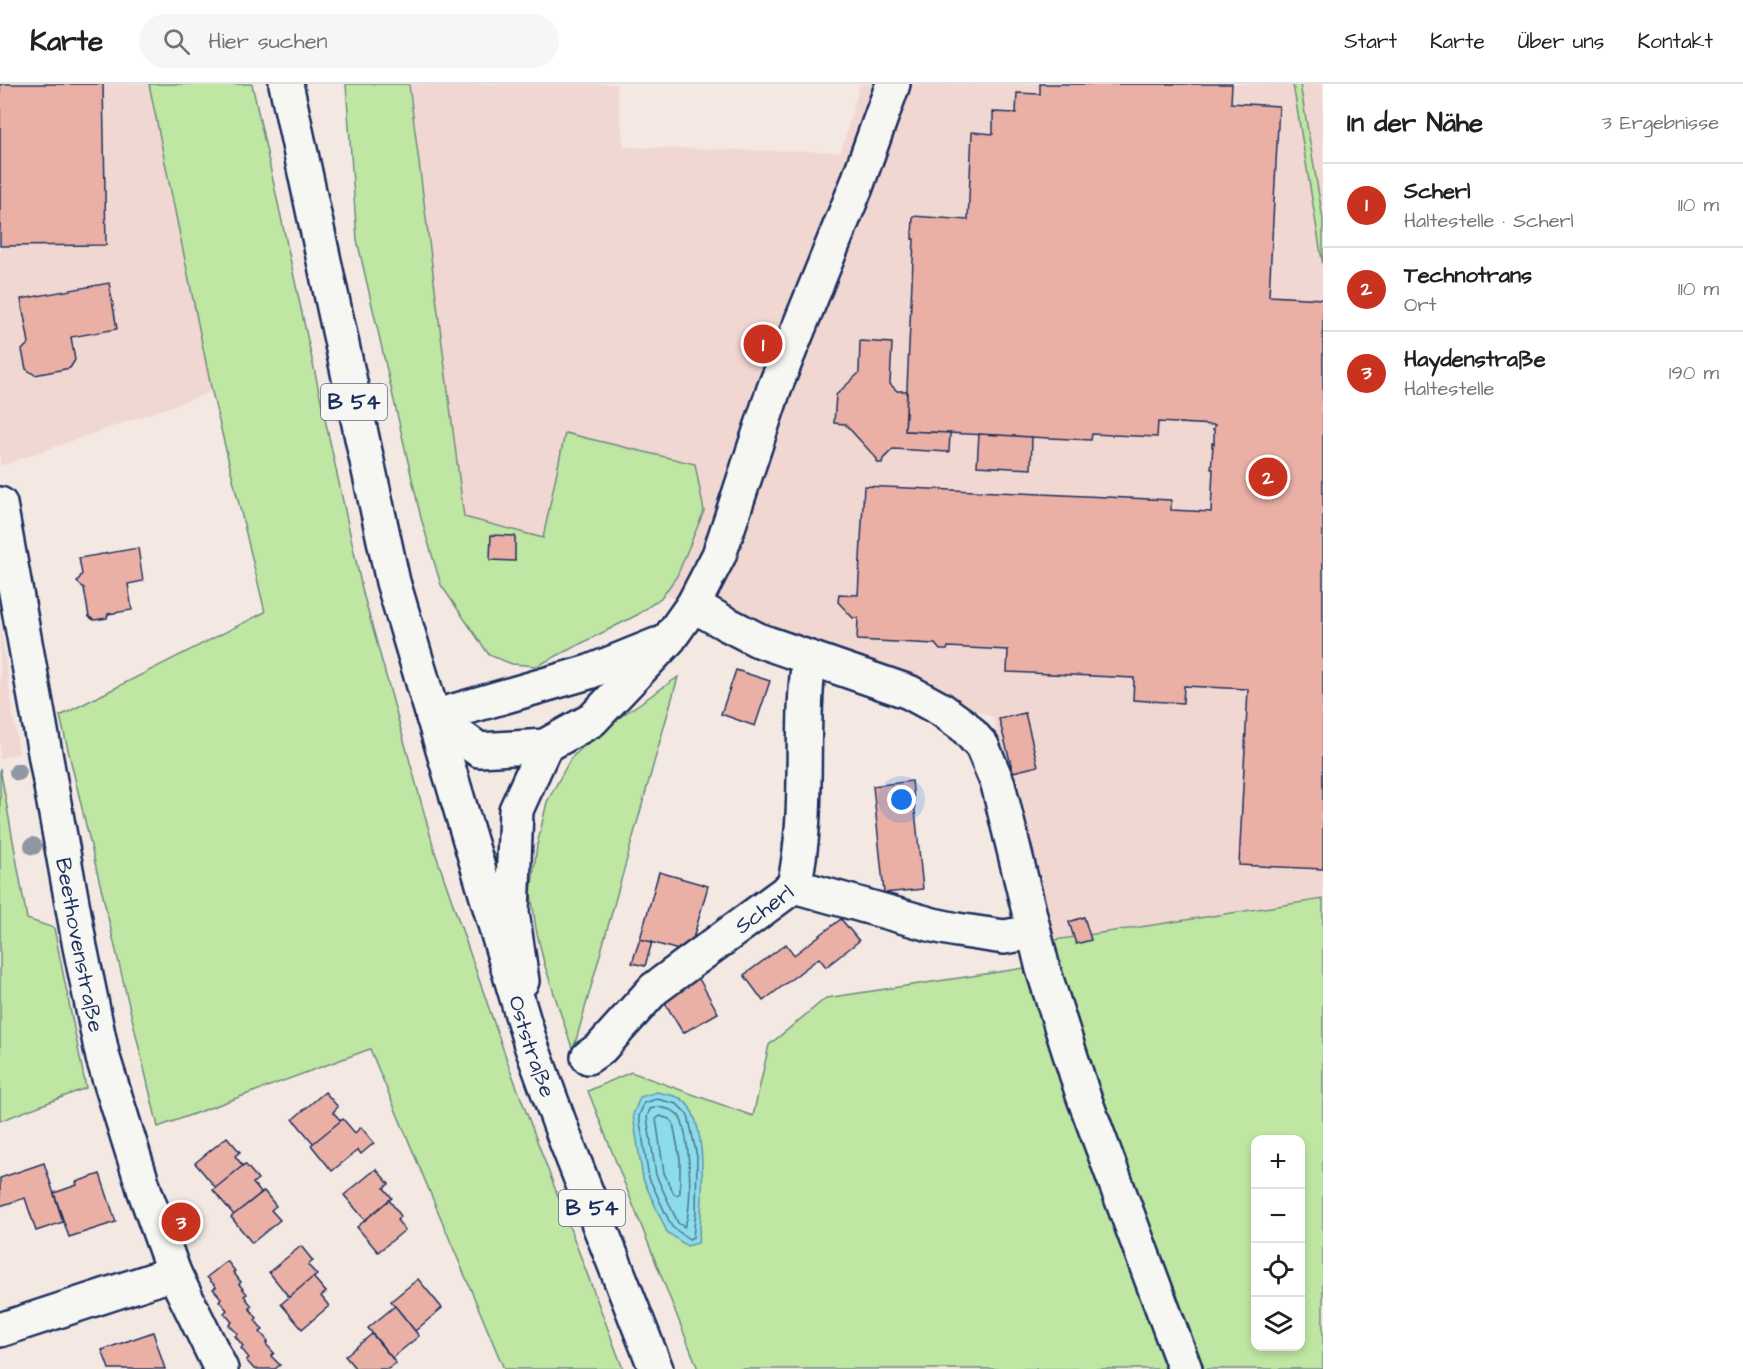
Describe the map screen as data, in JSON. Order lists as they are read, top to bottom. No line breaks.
{"streets":{"street":["B 54","Scherl","Beethovenstraße","Oststraße"]},"crossings":[["B 54","Oststraße"]],"page":{"header":"Karte","search":"Hier suchen","nav":["Start","Karte","Über uns","Kontakt"],"heading":["In der Nähe","3 Ergebnisse"],"list":[{"mark":"1","name":"Scherl","note":"Haltestelle · Scherl","value":"110 m"},{"mark":"2","name":"Technotrans","note":"Ort","value":"110 m"},{"mark":"3","name":"Haydenstraße","note":"Haltestelle","value":"190 m"}],"pins":["1","2","3"],"map_buttons":["+","−"]}}
